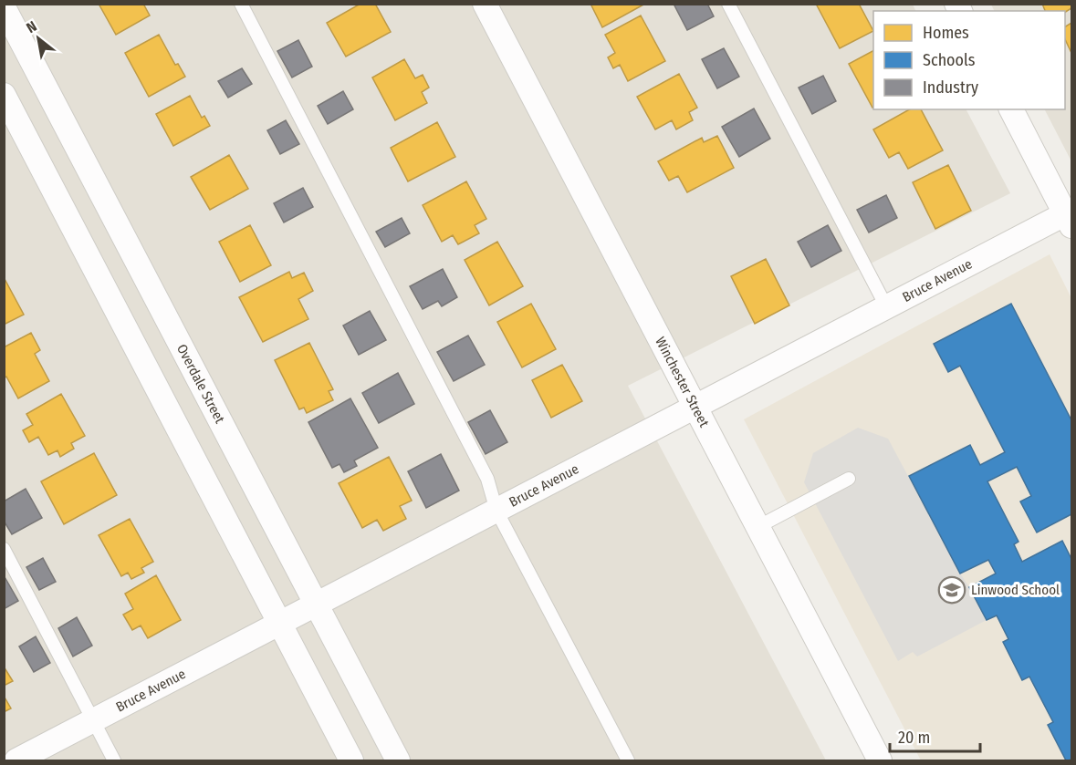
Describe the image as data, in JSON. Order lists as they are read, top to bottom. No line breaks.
{"streets":{"street":["Bruce Avenue","Winchester Street","Overdale Street"]},"crossings":[["Bruce Avenue","Winchester Street"],["Bruce Avenue","Overdale Street"]],"places":{"school or university":["Linwood School"]},"legend":["Homes","Schools","Industry"],"scale_bar":"20 m","north":"top left"}
